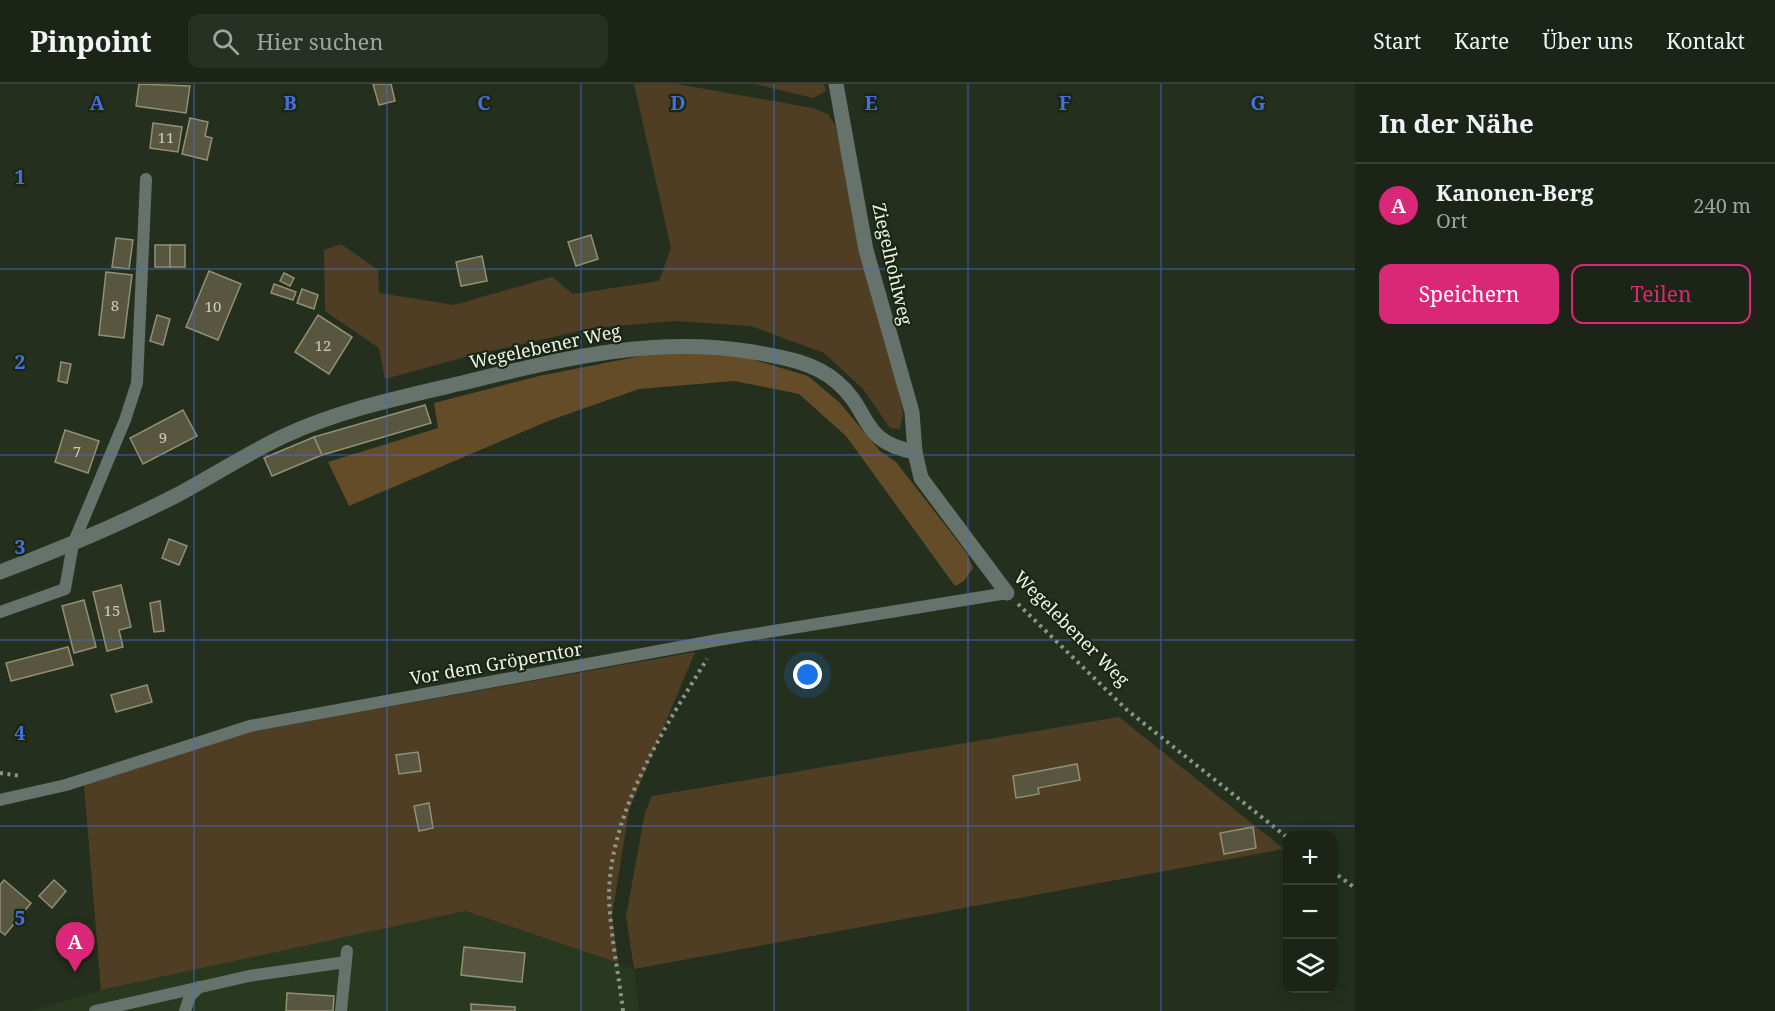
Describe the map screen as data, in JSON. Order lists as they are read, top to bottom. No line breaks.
{"streets":{"street":["Ziegelhohlweg","Wegelebener Weg"],"lane":["Vor dem Gröperntor"]},"crossings":[["Ziegelhohlweg","Wegelebener Weg"],["Wegelebener Weg","Vor dem Gröperntor"]],"house_numbers":["11","8","10","12","9","7","15"],"page":{"header":"Pinpoint","search":"Hier suchen","nav":["Start","Karte","Über uns","Kontakt"],"heading":"In der Nähe","list":[{"mark":"A","name":"Kanonen-Berg","note":"Ort","value":"240 m"}],"buttons":["Speichern","Teilen"],"map_buttons":["+","−"],"pins":"A"},"grid":{"columns":["A","B","C","D","E","F","G"],"rows":["1","2","3","4","5"]}}
